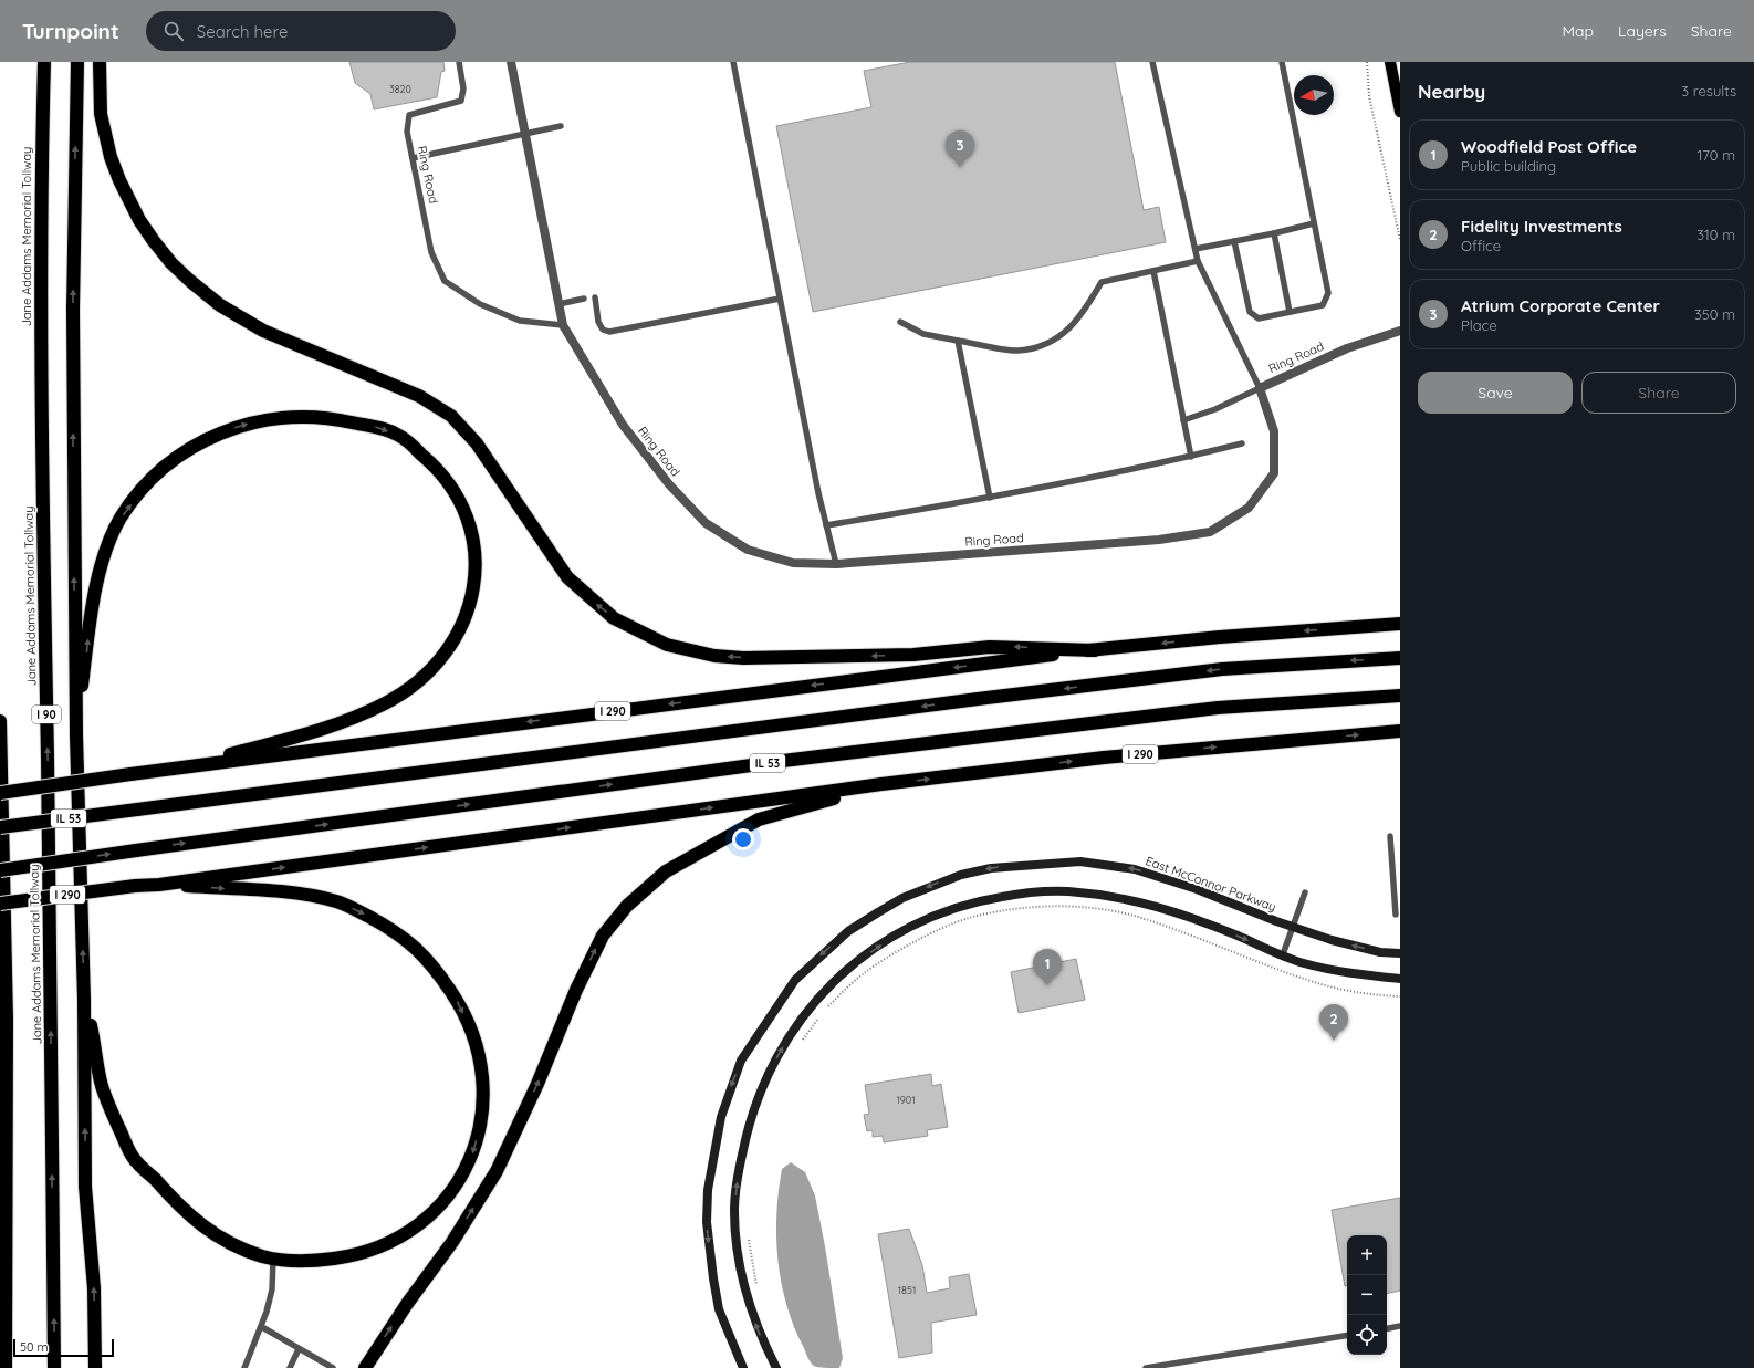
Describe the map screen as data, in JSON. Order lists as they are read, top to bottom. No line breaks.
{"streets":{"highway":["Jane Addams Memorial Tollway","I 290","I 90","IL 53"],"street":["Ring Road","East McConnor Parkway"]},"house_numbers":["3820","1901","1851"],"scale_bar":"50 m","north":"left","page":{"header":"Turnpoint","search":"Search here","nav":["Map","Layers","Share"],"heading":["Nearby","3 results"],"list":[{"mark":"1","name":"Woodfield Post Office","note":"Public building","value":"170 m"},{"mark":"2","name":"Fidelity Investments","note":"Office","value":"310 m"},{"mark":"3","name":"Atrium Corporate Center","note":"Place","value":"350 m"}],"pins":["3","1","2"],"buttons":["Save","Share"],"map_buttons":["+","−"],"scale":"50 m"}}
